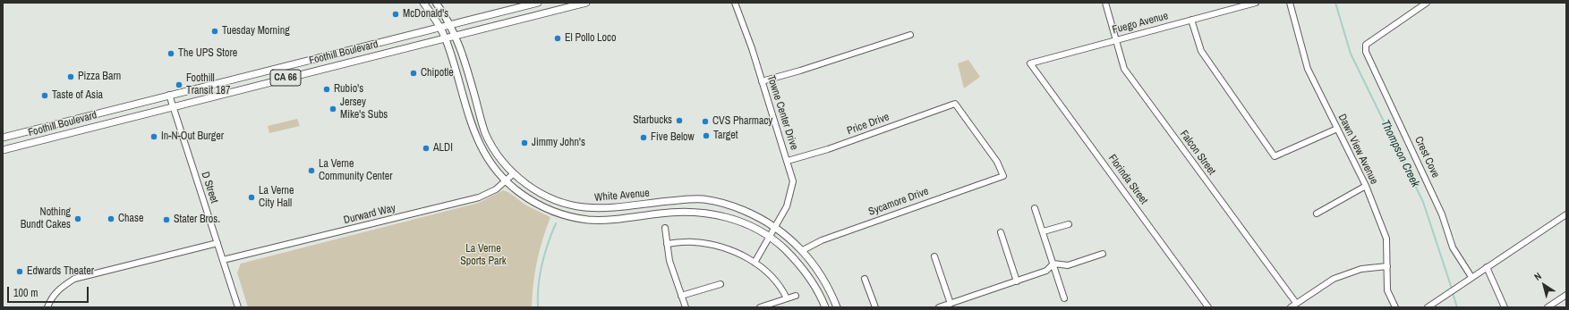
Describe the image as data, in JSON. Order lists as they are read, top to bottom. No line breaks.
{"streets":{"main road":["Foothill Boulevard","CA 66","White Avenue"],"street":["Fuego Avenue","Towne Center Drive","Price Drive","Dawn View Avenue","Falcon Street","Crest Cove","Florinda Street","D Street","Sycamore Drive","Durward Way"]},"crossings":[["Fuego Avenue","Falcon Street"],["Fuego Avenue","Florinda Street"],["Foothill Boulevard","D Street"],["Foothill Boulevard","White Avenue"],["Towne Center Drive","Price Drive"],["Towne Center Drive","White Avenue"],["Price Drive","Sycamore Drive"],["D Street","Durward Way"],["White Avenue","Sycamore Drive"],["White Avenue","Durward Way"]],"water":["Thompson Creek"],"parks":["La Verne Sports Park"],"places":["McDonald's","Tuesday Morning","El Pollo Loco","The UPS Store","Chipotle","Pizza Barn","Foothill Transit 187","Rubio's","Taste of Asia","Jersey Mike's Subs","Starbucks","CVS Pharmacy","Target","In-N-Out Burger","Five Below","Jimmy John's","ALDI","La Verne Community Center","La Verne City Hall","Nothing Bundt Cakes","Chase","Stater Bros.","Edwards Theater"],"scale_bar":"100 m","north":"top left"}
